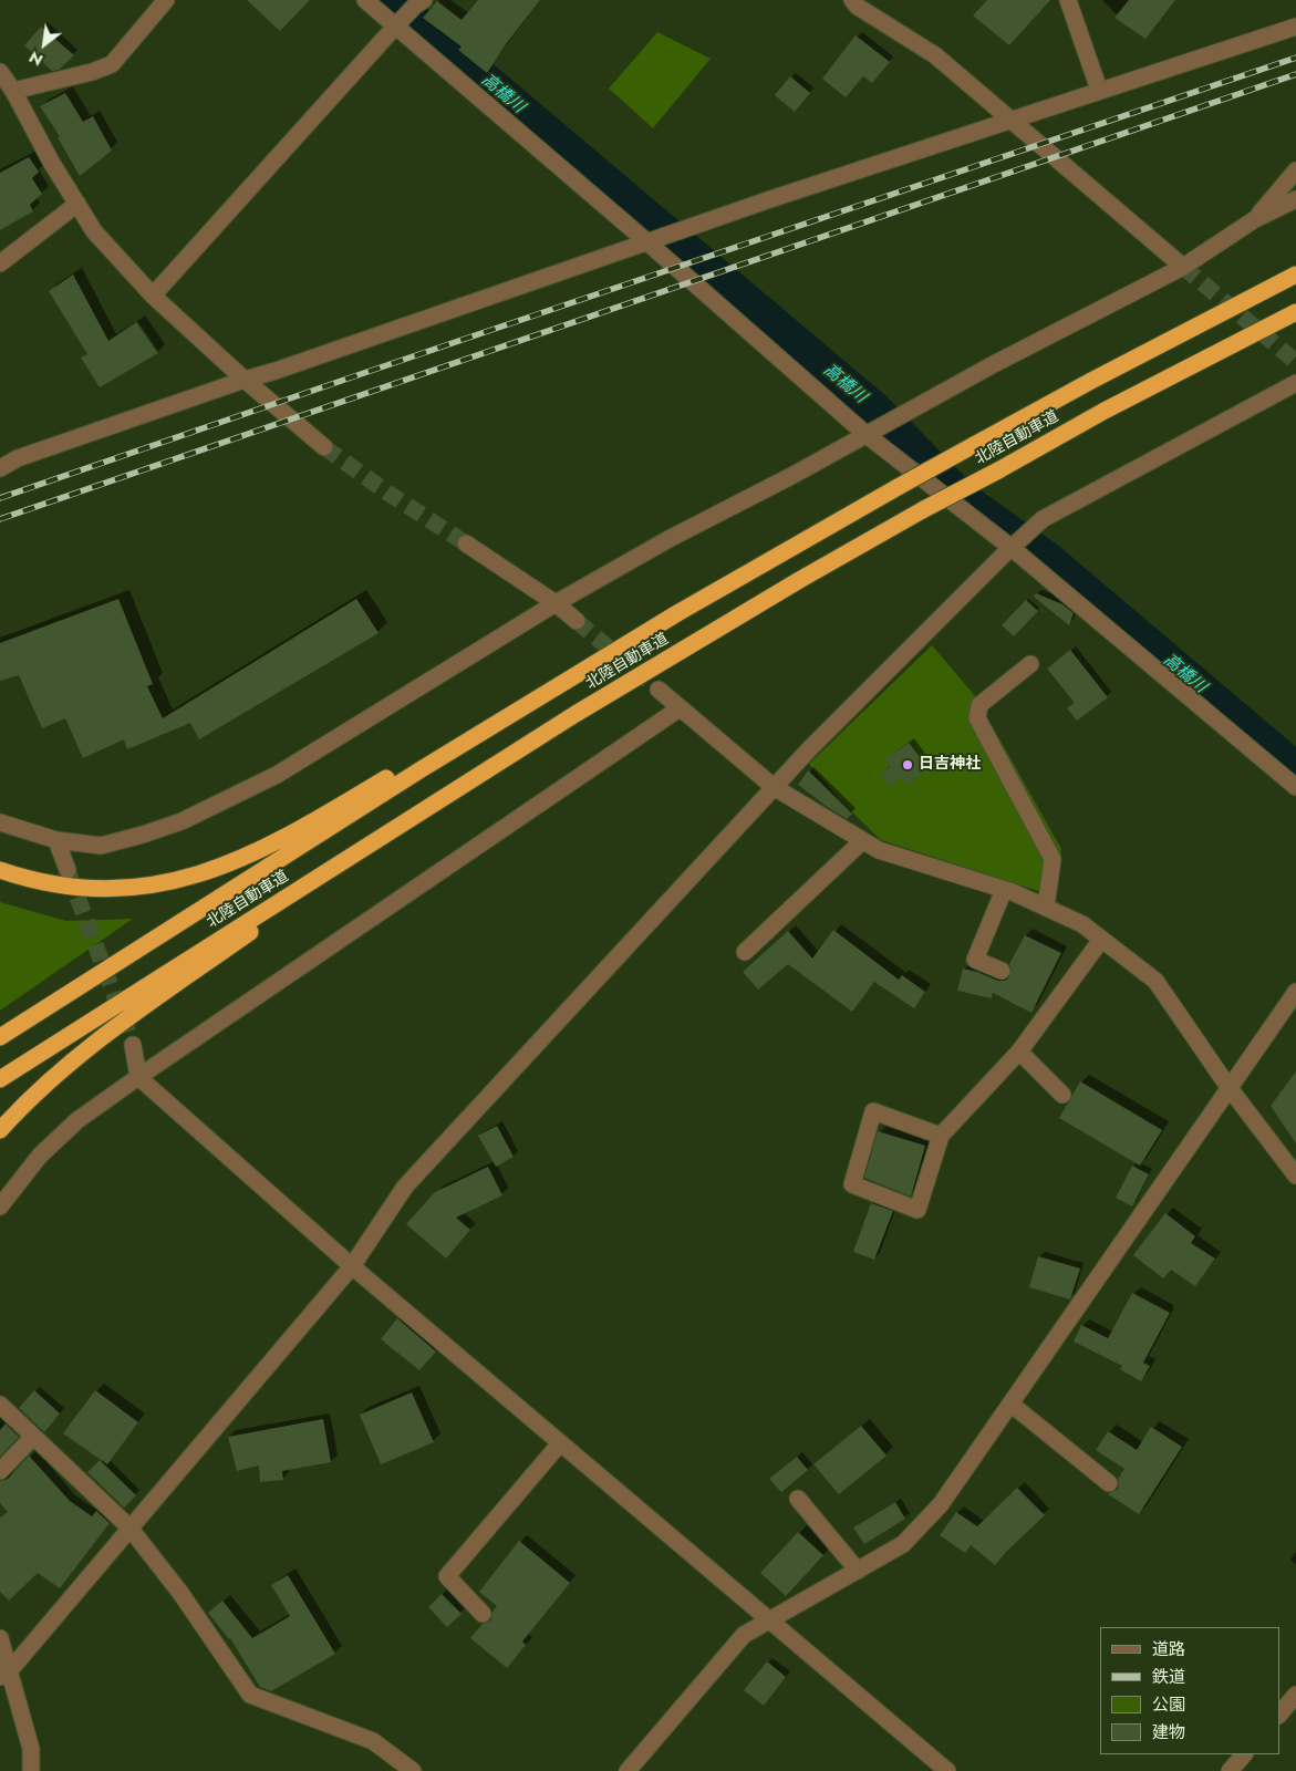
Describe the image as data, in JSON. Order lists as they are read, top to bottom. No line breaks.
{"streets":{"highway":["北陸自動車道"]},"water":["高橋川"],"places":["日吉神社"],"legend":["道路","鉄道","公園","建物"],"north":"bottom left"}
